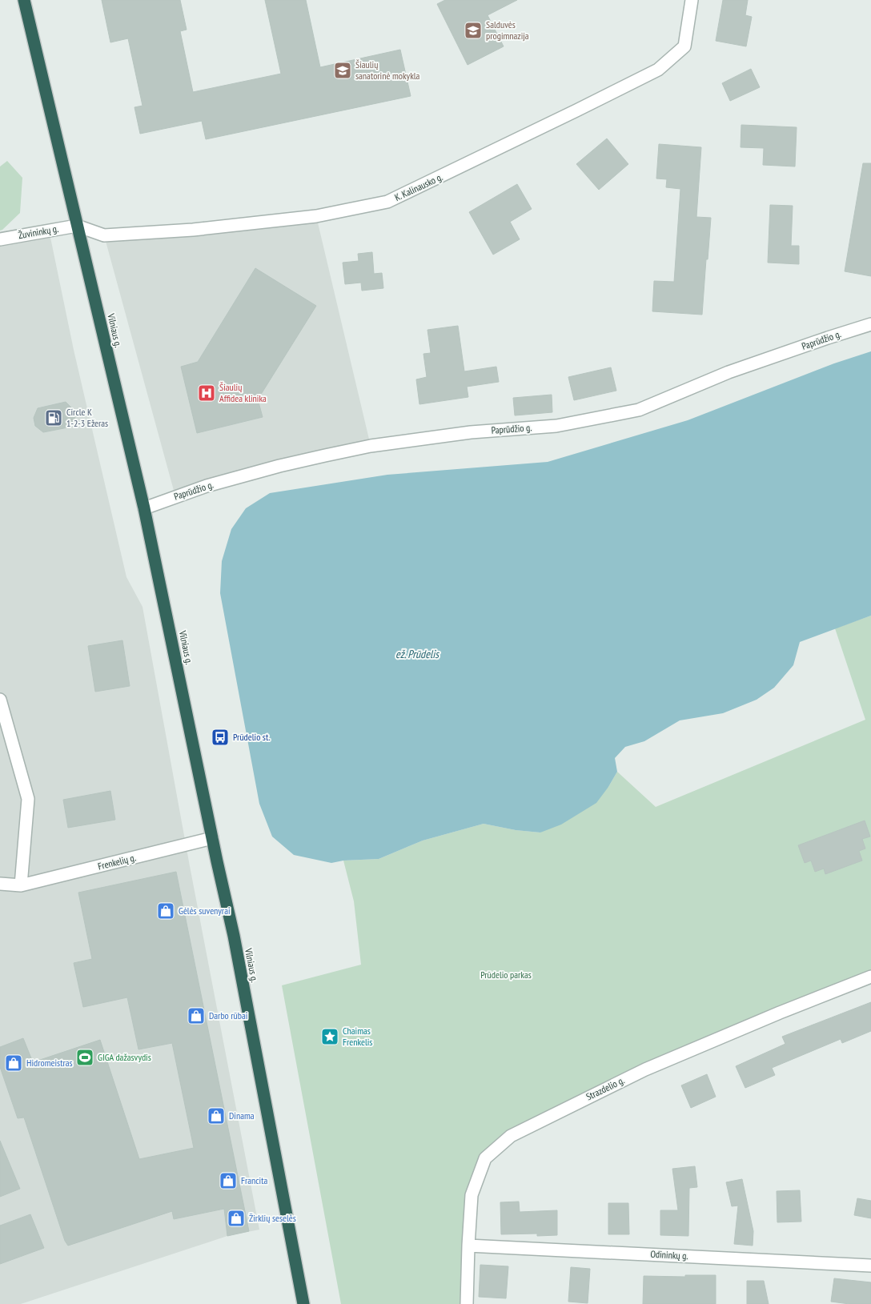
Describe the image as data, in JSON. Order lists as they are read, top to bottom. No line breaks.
{"streets":{"highway":["Vilniaus g."],"street":["K. Kalinausko g.","Žuvininkų g.","Paprūdžio g.","Frenkelių g.","Strazdelio g.","Odininkų g."]},"crossings":[["K. Kalinausko g.","Žuvininkų g."],["K. Kalinausko g.","Vilniaus g."],["Žuvininkų g.","Vilniaus g."],["Vilniaus g.","Paprūdžio g."],["Vilniaus g.","Frenkelių g."],["Strazdelio g.","Odininkų g."]],"water":["ež. Prūdelis"],"parks":["Prūdelio parkas"],"places":{"school or university":["Salduvės progimnazija","Šiaulių sanatorinė mokykla"],"hospital":["Šiaulių Affidea klinika"],"fuel station":["Circle K 1-2-3 Ežeras"],"bus stop":["Prūdelio st."],"shop":["Gėlės suvenyrai","Darbo rūbai","Hidromeistras","Dinama","Francita","Žirklių seselės"],"place":["Chaimas Frenkelis"],"sports":["GIGA dažasvydis"]}}
